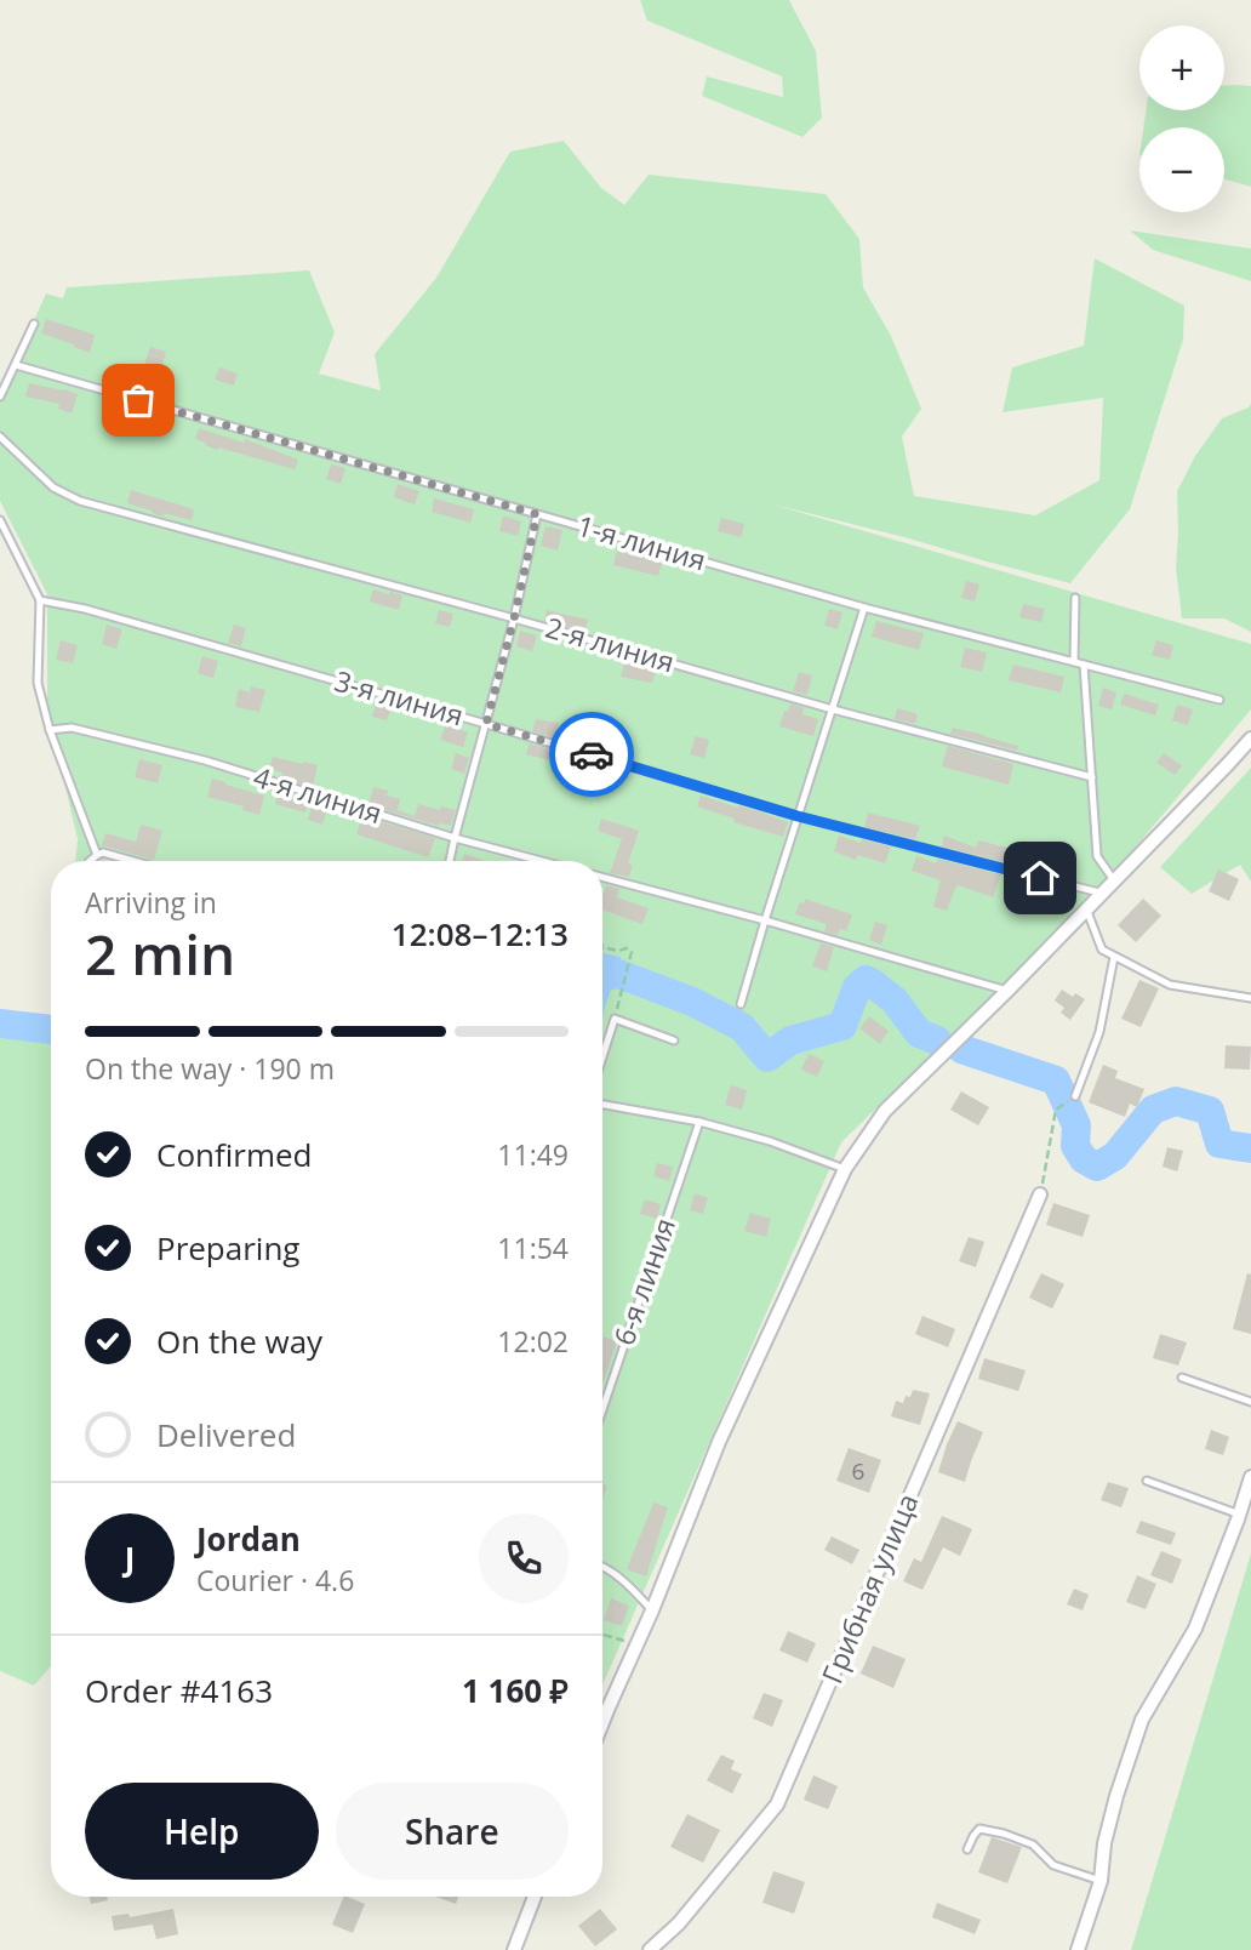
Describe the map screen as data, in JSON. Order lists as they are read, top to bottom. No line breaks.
{"streets":{"street":["Грибная улица"],"lane":["1-я линия","2-я линия","3-я линия","4-я линия","6-я линия"]},"house_numbers":["6"],"page":{"map_buttons":["+","−"],"heading":["2 min","Arriving in","12:08–12:13"],"panel":["Jordan","Courier · 4.6","Order #4163","1 160 ₽"],"bar":"On the way · 190 m","list":[["Confirmed","11:49"],["Preparing","11:54"],["On the way","12:02"],"Delivered"],"round":"J","buttons":["Help","Share"]}}
